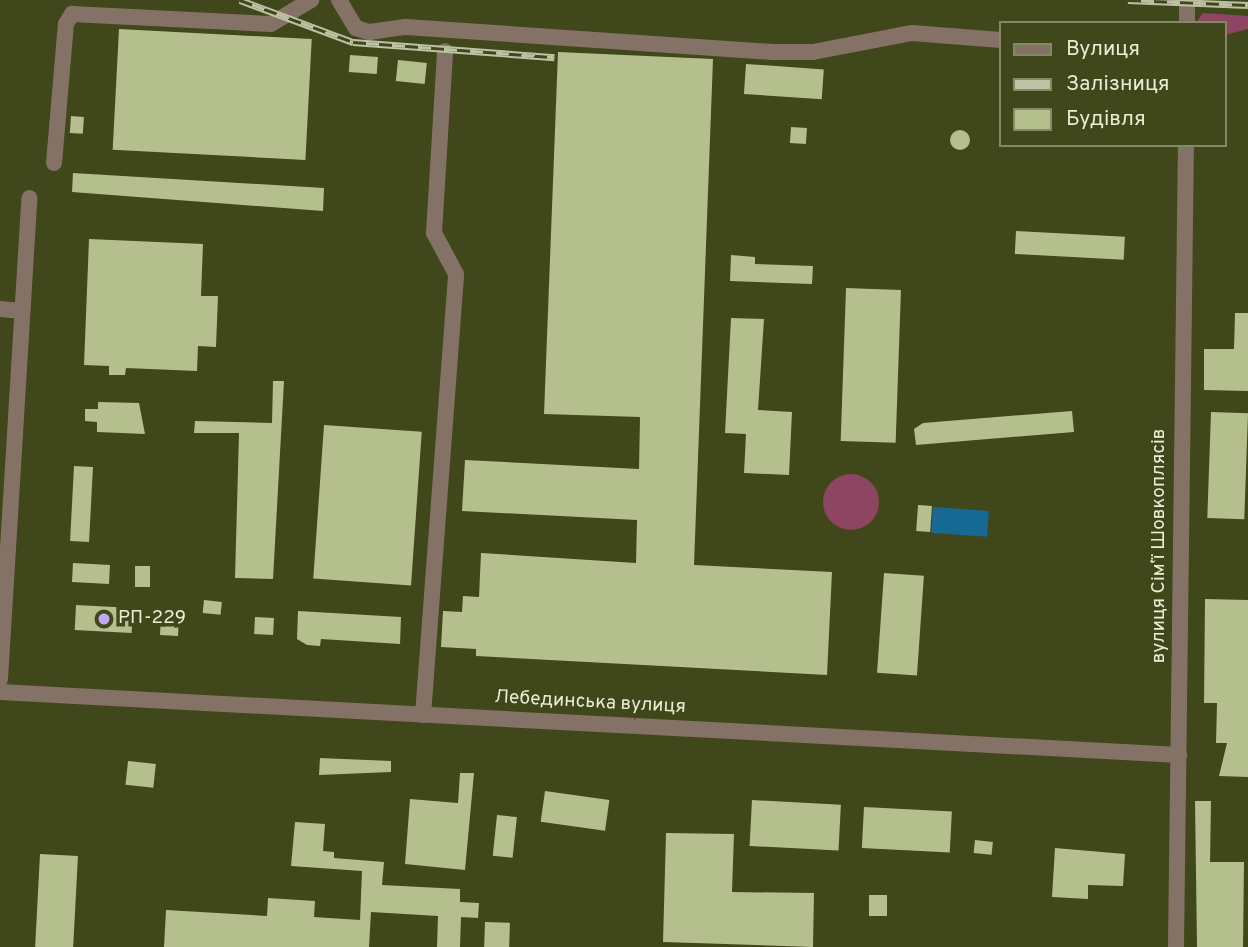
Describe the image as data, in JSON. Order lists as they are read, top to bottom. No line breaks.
{"streets":{"street":["вулиця Сімʼї Шовкоплясів","Лебединська вулиця"]},"crossings":[["вулиця Сімʼї Шовкоплясів","Лебединська вулиця"]],"places":["РП-229"],"legend":["Вулиця","Залізниця","Будівля"]}
